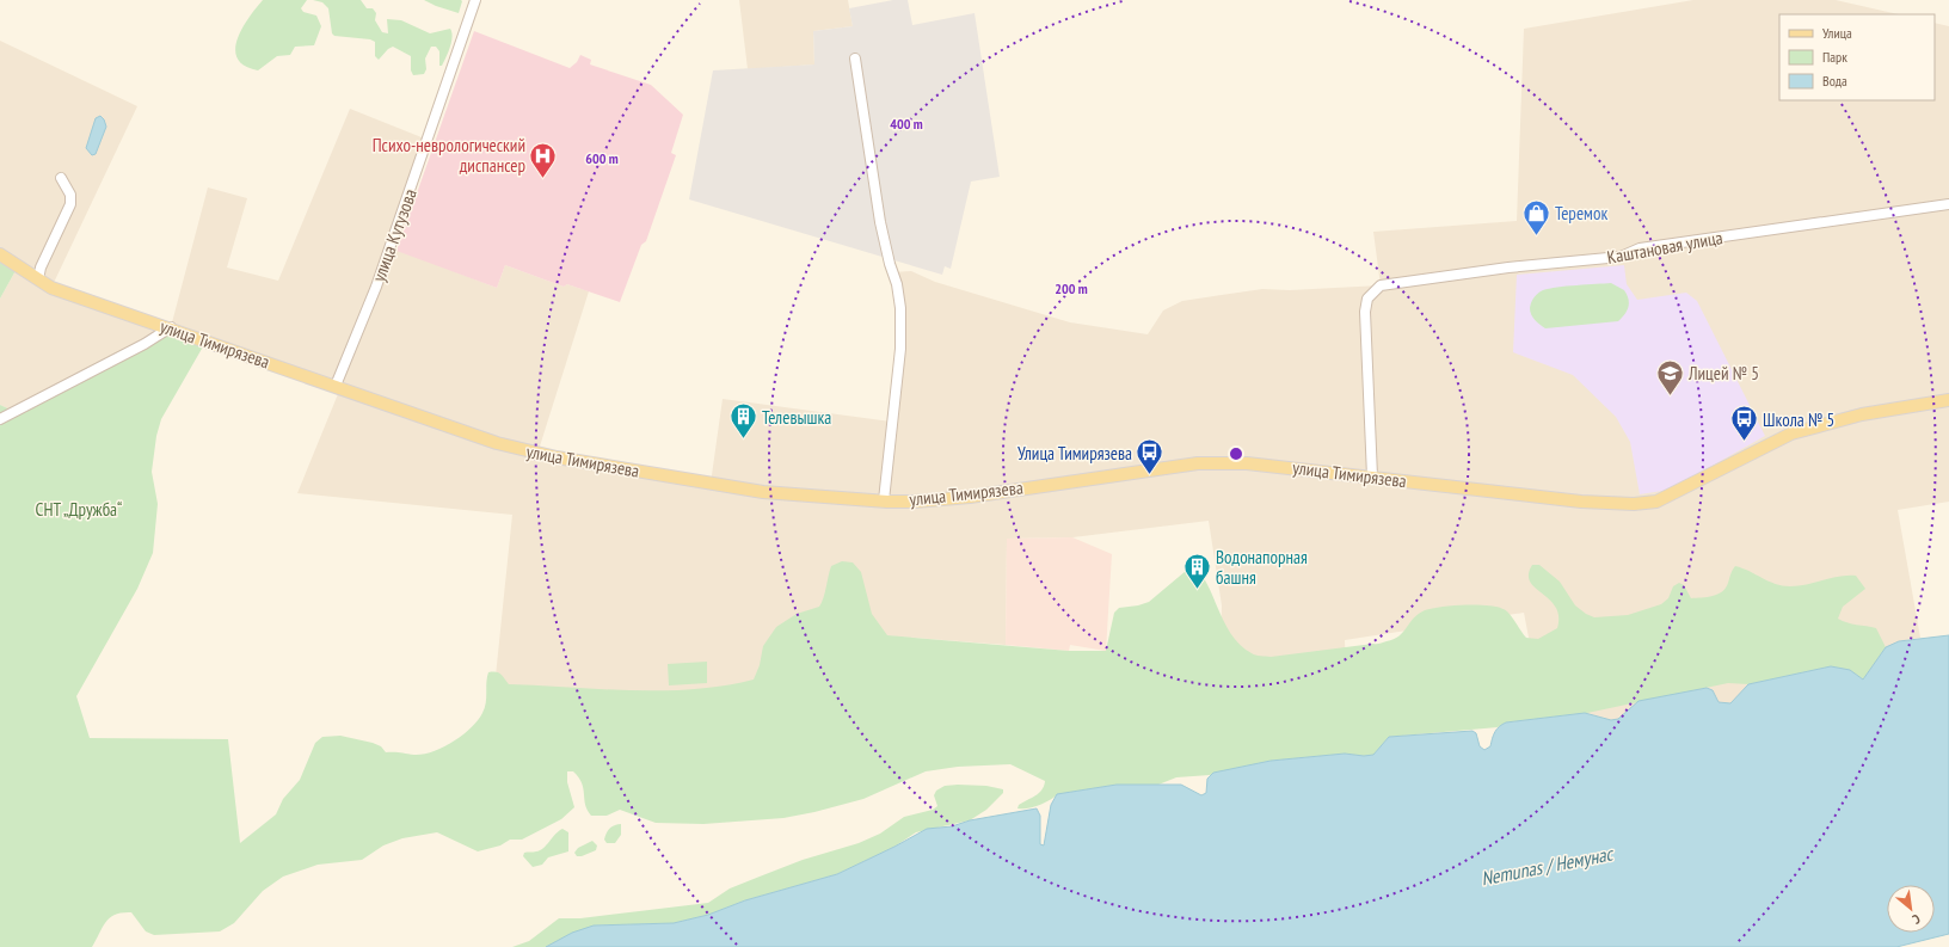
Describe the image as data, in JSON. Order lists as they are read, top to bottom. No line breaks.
{"streets":{"main road":["улица Тимирязева"],"street":["улица Кутузова","Каштановая улица"]},"crossings":[["улица Кутузова","улица Тимирязева"],["Каштановая улица","улица Тимирязева"]],"water":["Nemunas / Немунас"],"parks":["СНТ „Дружба“"],"places":{"hospital":["Психо-неврологический диспансер"],"shop":["Теремок"],"school or university":["Лицей № 5"],"building":["Телевышка","Водонапорная башня"],"bus stop":["Школа № 5","Улица Тимирязева"]},"legend":["Улица","Парк","Вода"],"north":"bottom right","rings":["400 m","600 m","200 m"]}
